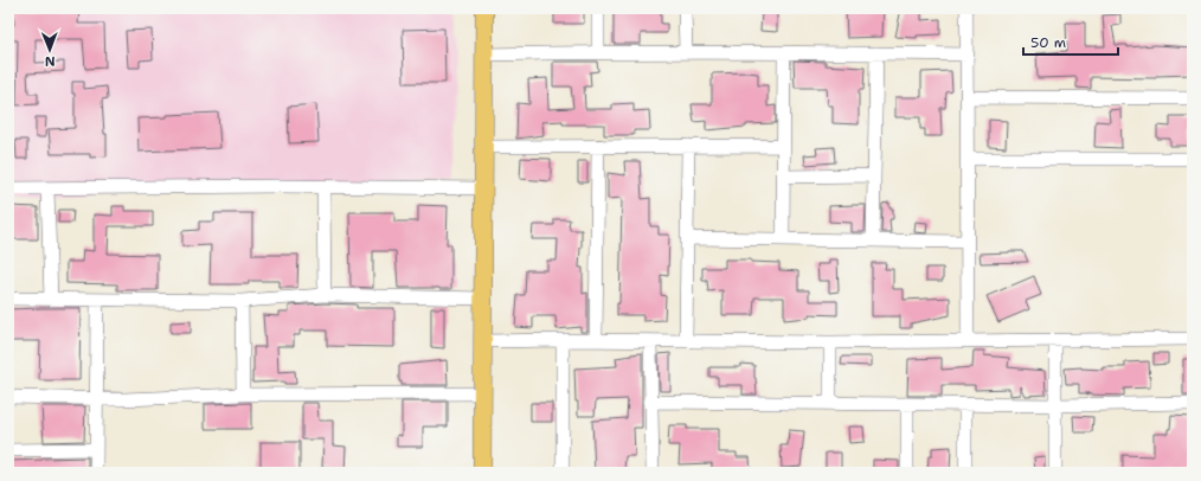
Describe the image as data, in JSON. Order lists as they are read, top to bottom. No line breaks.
{"scale_bar":"50 m","north":"bottom"}
